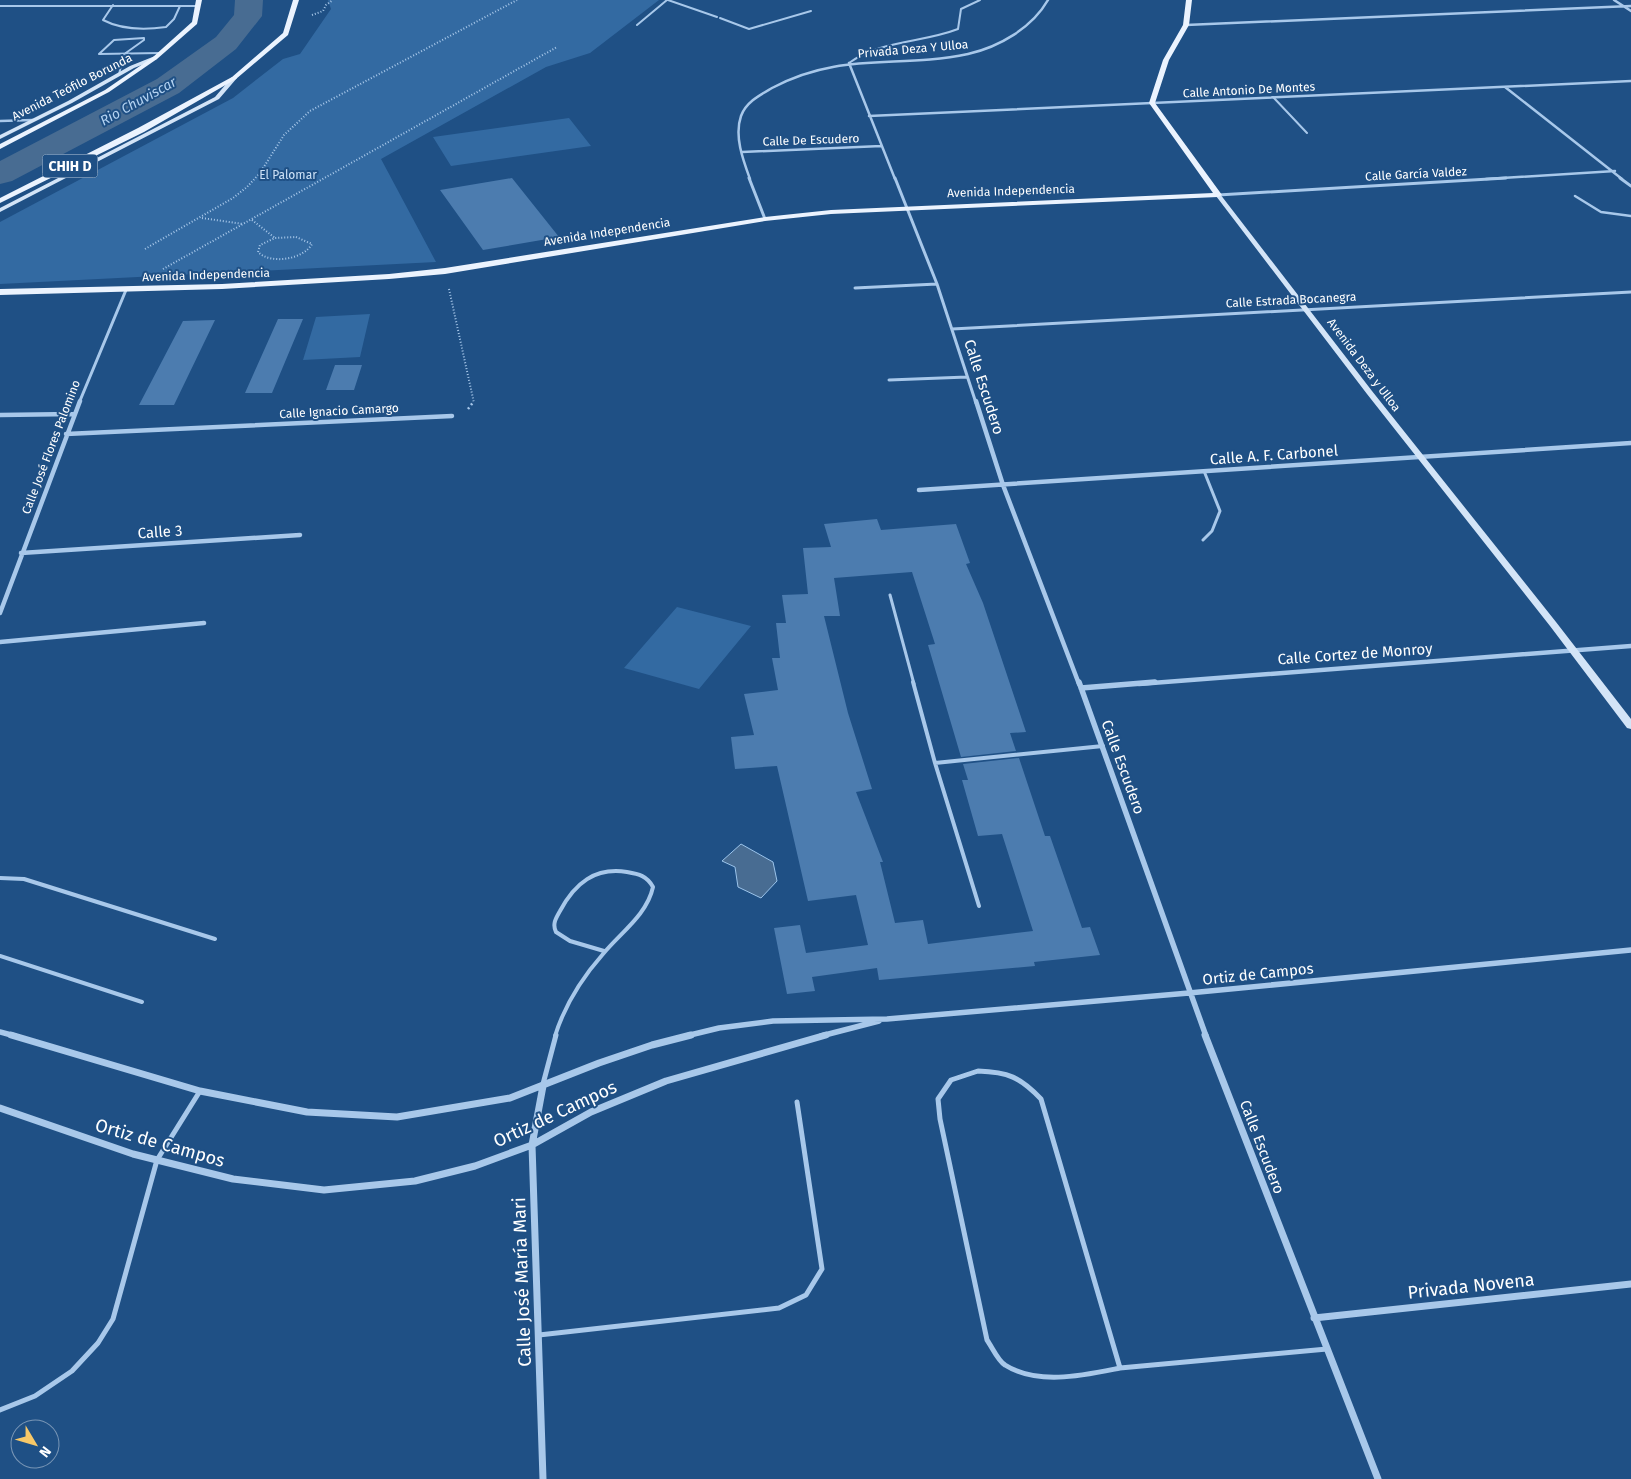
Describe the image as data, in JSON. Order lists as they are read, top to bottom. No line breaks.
{"streets":{"main road":["Avenida Teófilo Borunda","CHIH D","Avenida Independencia","Avenida Deza y Ulloa"],"street":["Privada Deza Y Ulloa","Calle Antonio De Montes","Calle De Escudero","Calle García Valdez","Calle Estrada Bocanegra","Calle Escudero","Calle Ignacio Camargo","Calle José Flores Palomino","Calle A. F. Carbonel","Calle 3","Calle Cortez de Monroy","Ortiz de Campos","Calle José María Mari","Privada Novena"]},"crossings":[["Privada Deza Y Ulloa","Calle De Escudero"],["Privada Deza Y Ulloa","Avenida Independencia"],["Privada Deza Y Ulloa","Calle Escudero"],["Calle Antonio De Montes","Avenida Deza y Ulloa"],["Calle Antonio De Montes","Calle Escudero"],["Calle De Escudero","Calle Escudero"],["Calle García Valdez","Avenida Independencia"],["Calle García Valdez","Avenida Deza y Ulloa"],["Avenida Independencia","Avenida Deza y Ulloa"],["Avenida Independencia","Calle Escudero"],["Avenida Independencia","Calle José Flores Palomino"],["Calle Estrada Bocanegra","Avenida Deza y Ulloa"],["Calle Estrada Bocanegra","Calle Escudero"],["Avenida Deza y Ulloa","Calle A. F. Carbonel"],["Avenida Deza y Ulloa","Calle Cortez de Monroy"],["Calle Escudero","Calle A. F. Carbonel"],["Calle Escudero","Calle Cortez de Monroy"],["Calle Escudero","Ortiz de Campos"],["Calle Escudero","Privada Novena"],["Calle Ignacio Camargo","Calle José Flores Palomino"],["Calle José Flores Palomino","Calle 3"],["Ortiz de Campos","Calle José María Mari"]],"water":["Rio Chuviscar"],"parks":["El Palomar"],"north":"bottom right"}
